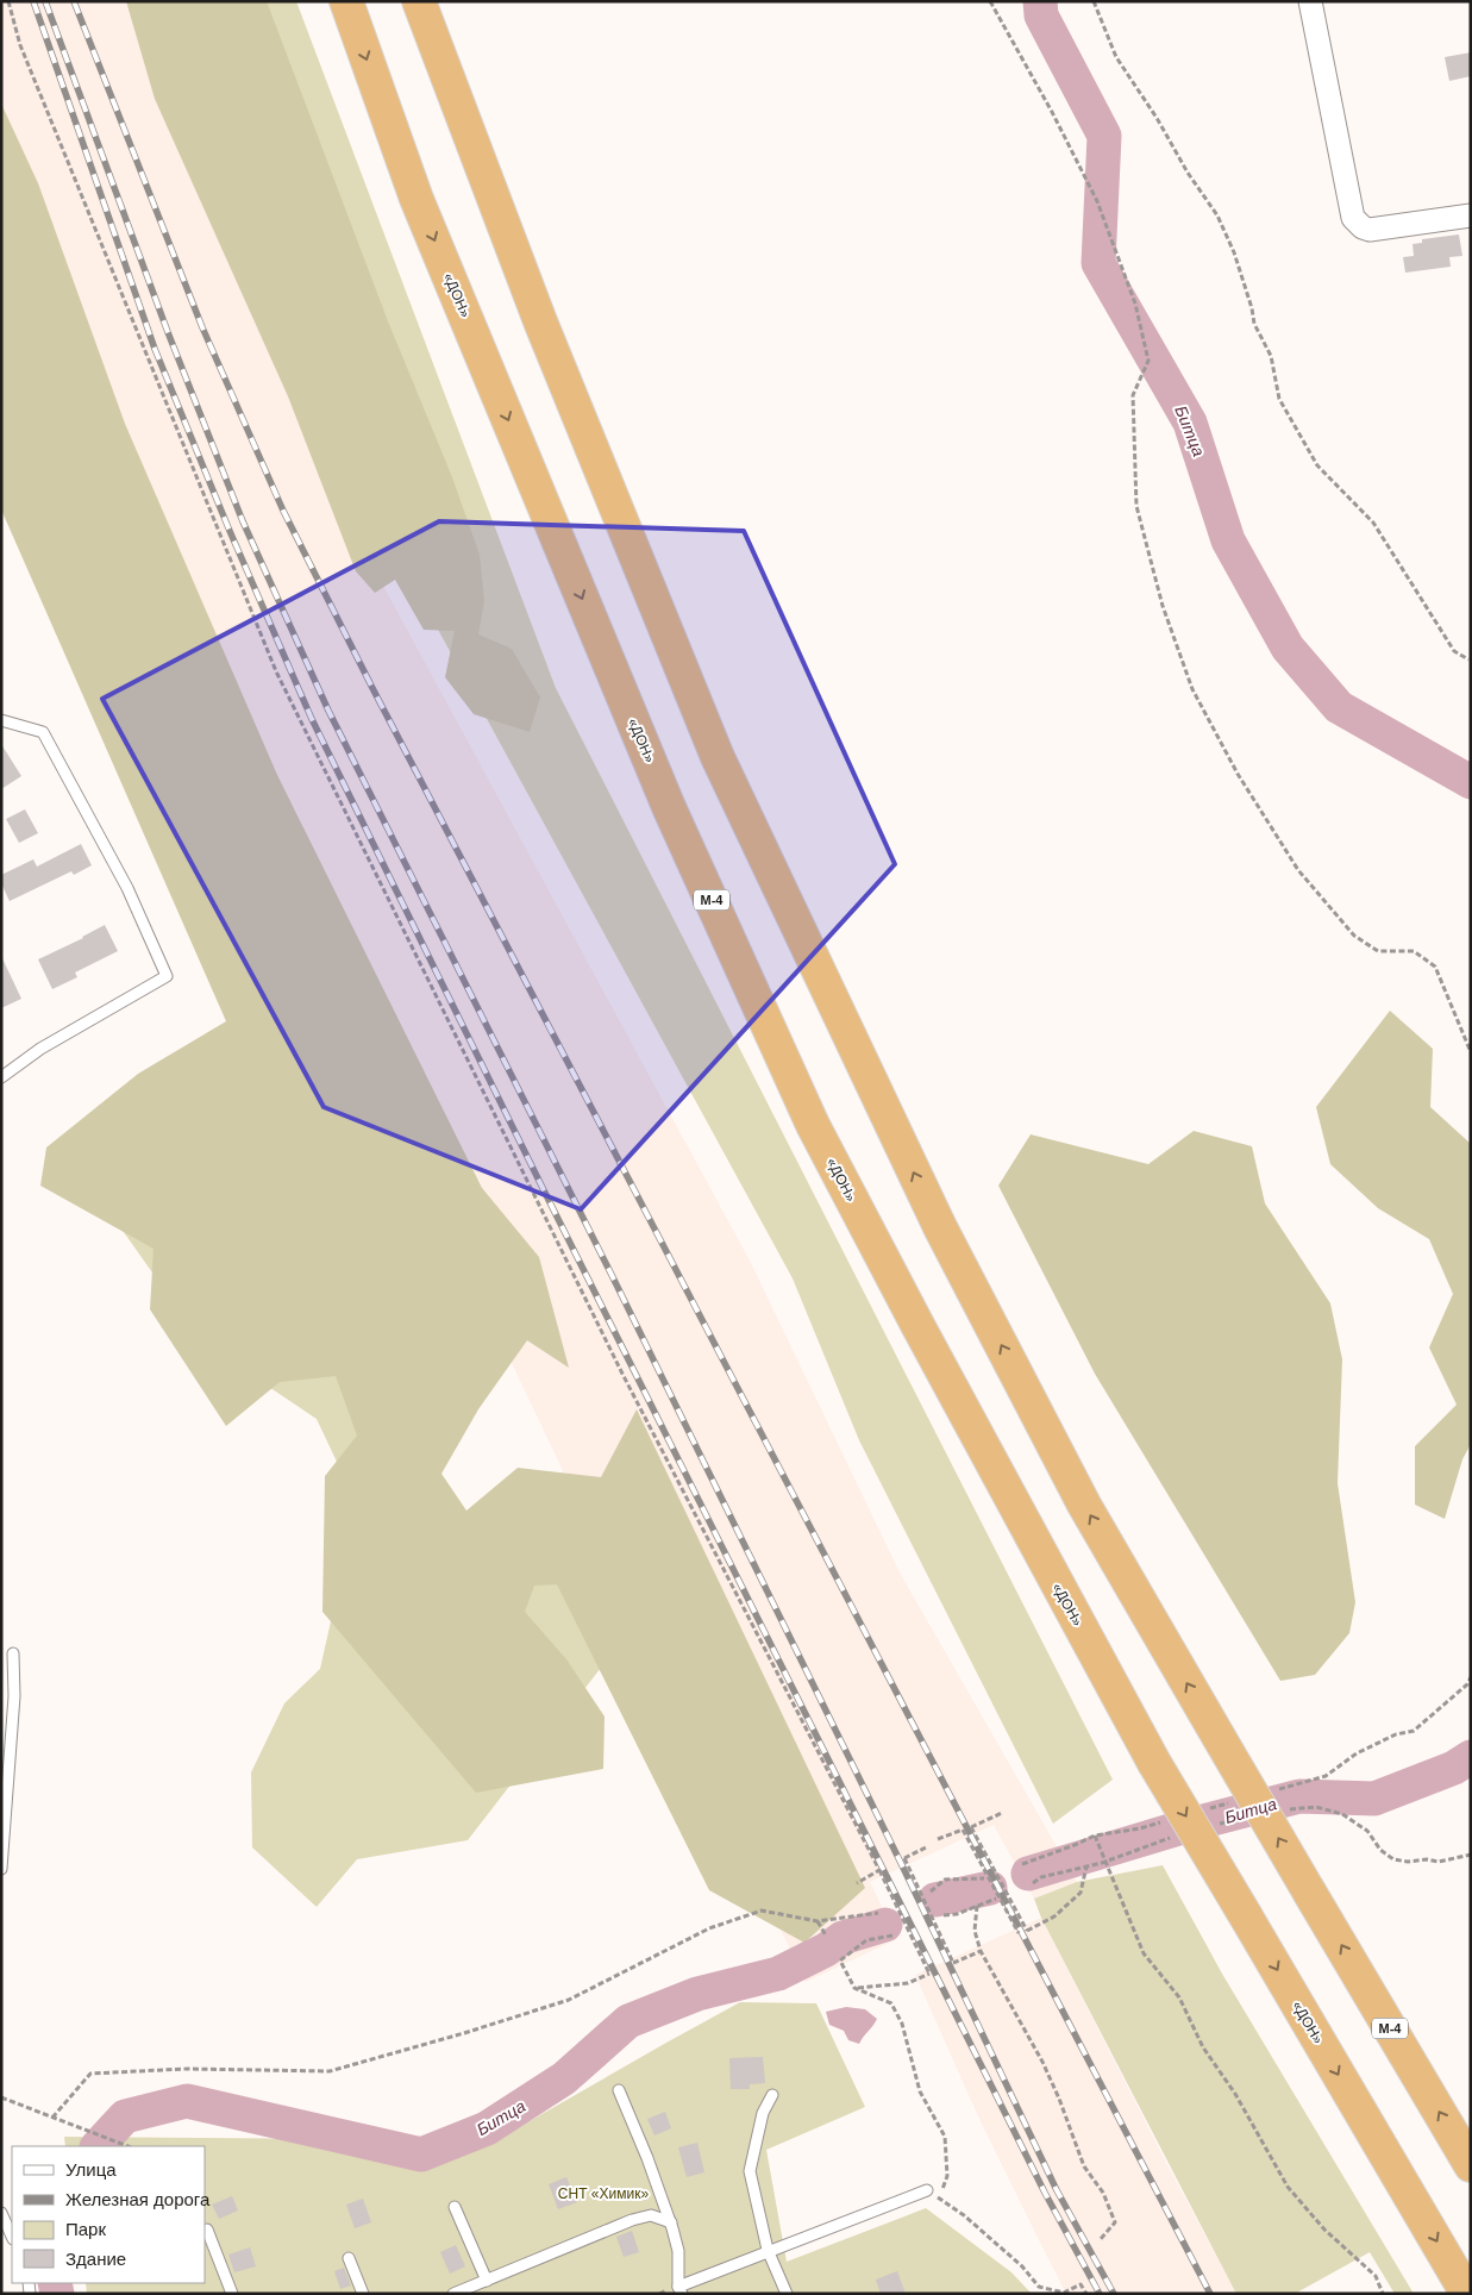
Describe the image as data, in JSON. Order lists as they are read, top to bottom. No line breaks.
{"streets":{"highway":["«ДОН»","М-4"]},"water":["Битца"],"parks":["СНТ «Химик»"],"legend":["Улица","Железная дорога","Парк","Здание"]}
